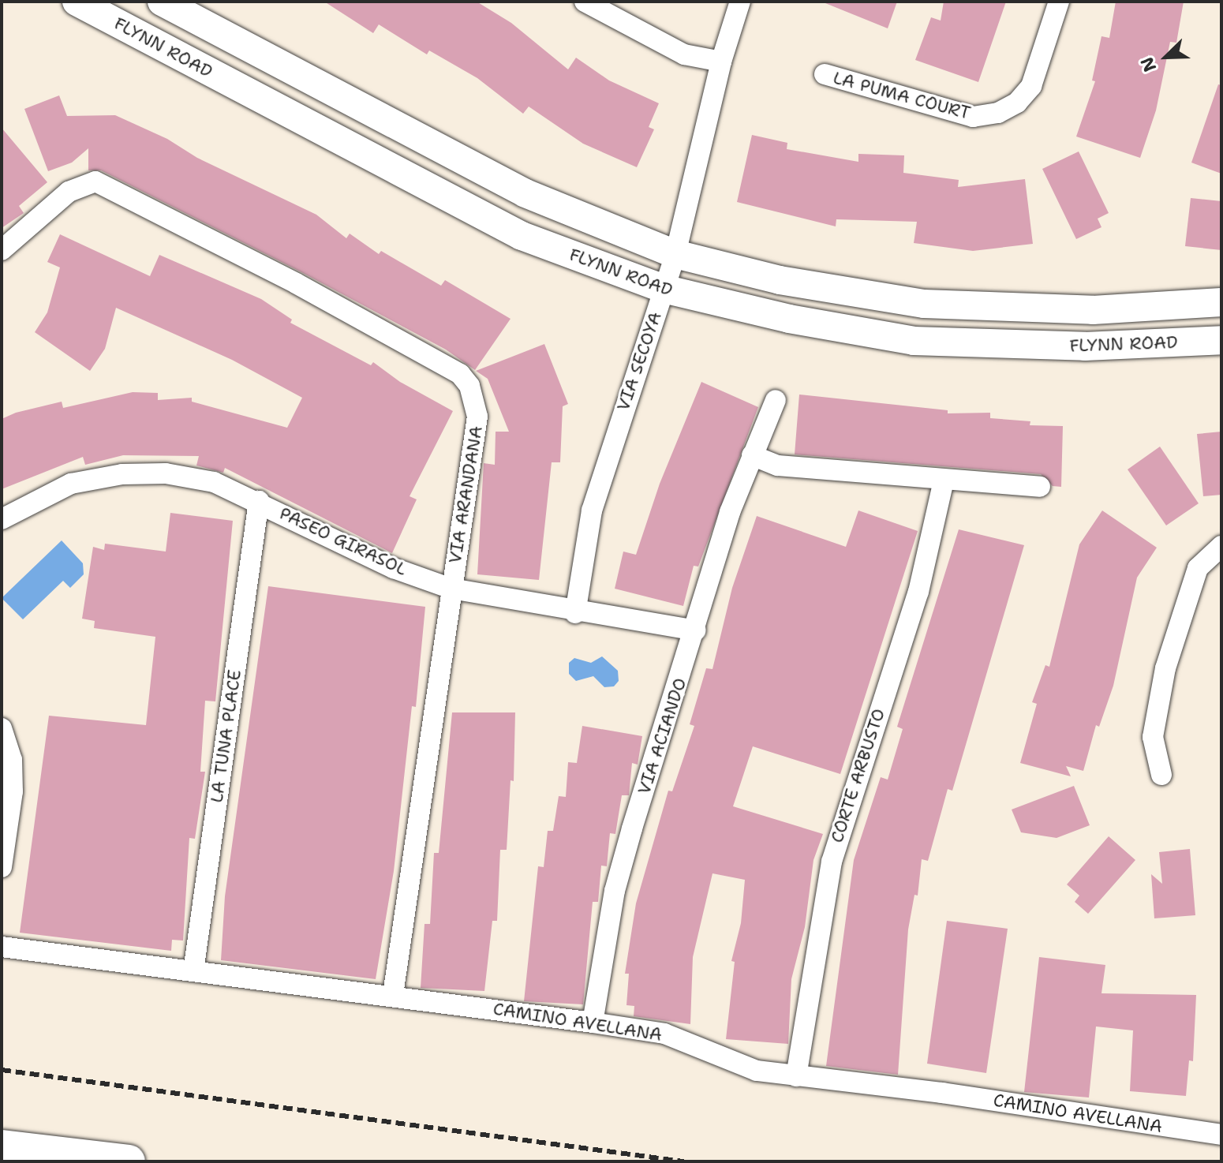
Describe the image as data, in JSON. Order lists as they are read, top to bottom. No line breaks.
{"streets":{"main road":["FLYNN ROAD"],"street":["LA PUMA COURT","VIA SECOYA","VIA ARANDANA","PASEO GIRASOL","LA TUNA PLACE","VIA ACIANDO","CORTE ARBUSTO","CAMINO AVELLANA"]},"crossings":[["FLYNN ROAD","VIA SECOYA"],["VIA SECOYA","PASEO GIRASOL"],["VIA ARANDANA","PASEO GIRASOL"],["VIA ARANDANA","CAMINO AVELLANA"],["PASEO GIRASOL","LA TUNA PLACE"],["PASEO GIRASOL","VIA ACIANDO"],["LA TUNA PLACE","CAMINO AVELLANA"],["VIA ACIANDO","CAMINO AVELLANA"],["CORTE ARBUSTO","CAMINO AVELLANA"]],"north":"bottom left"}
